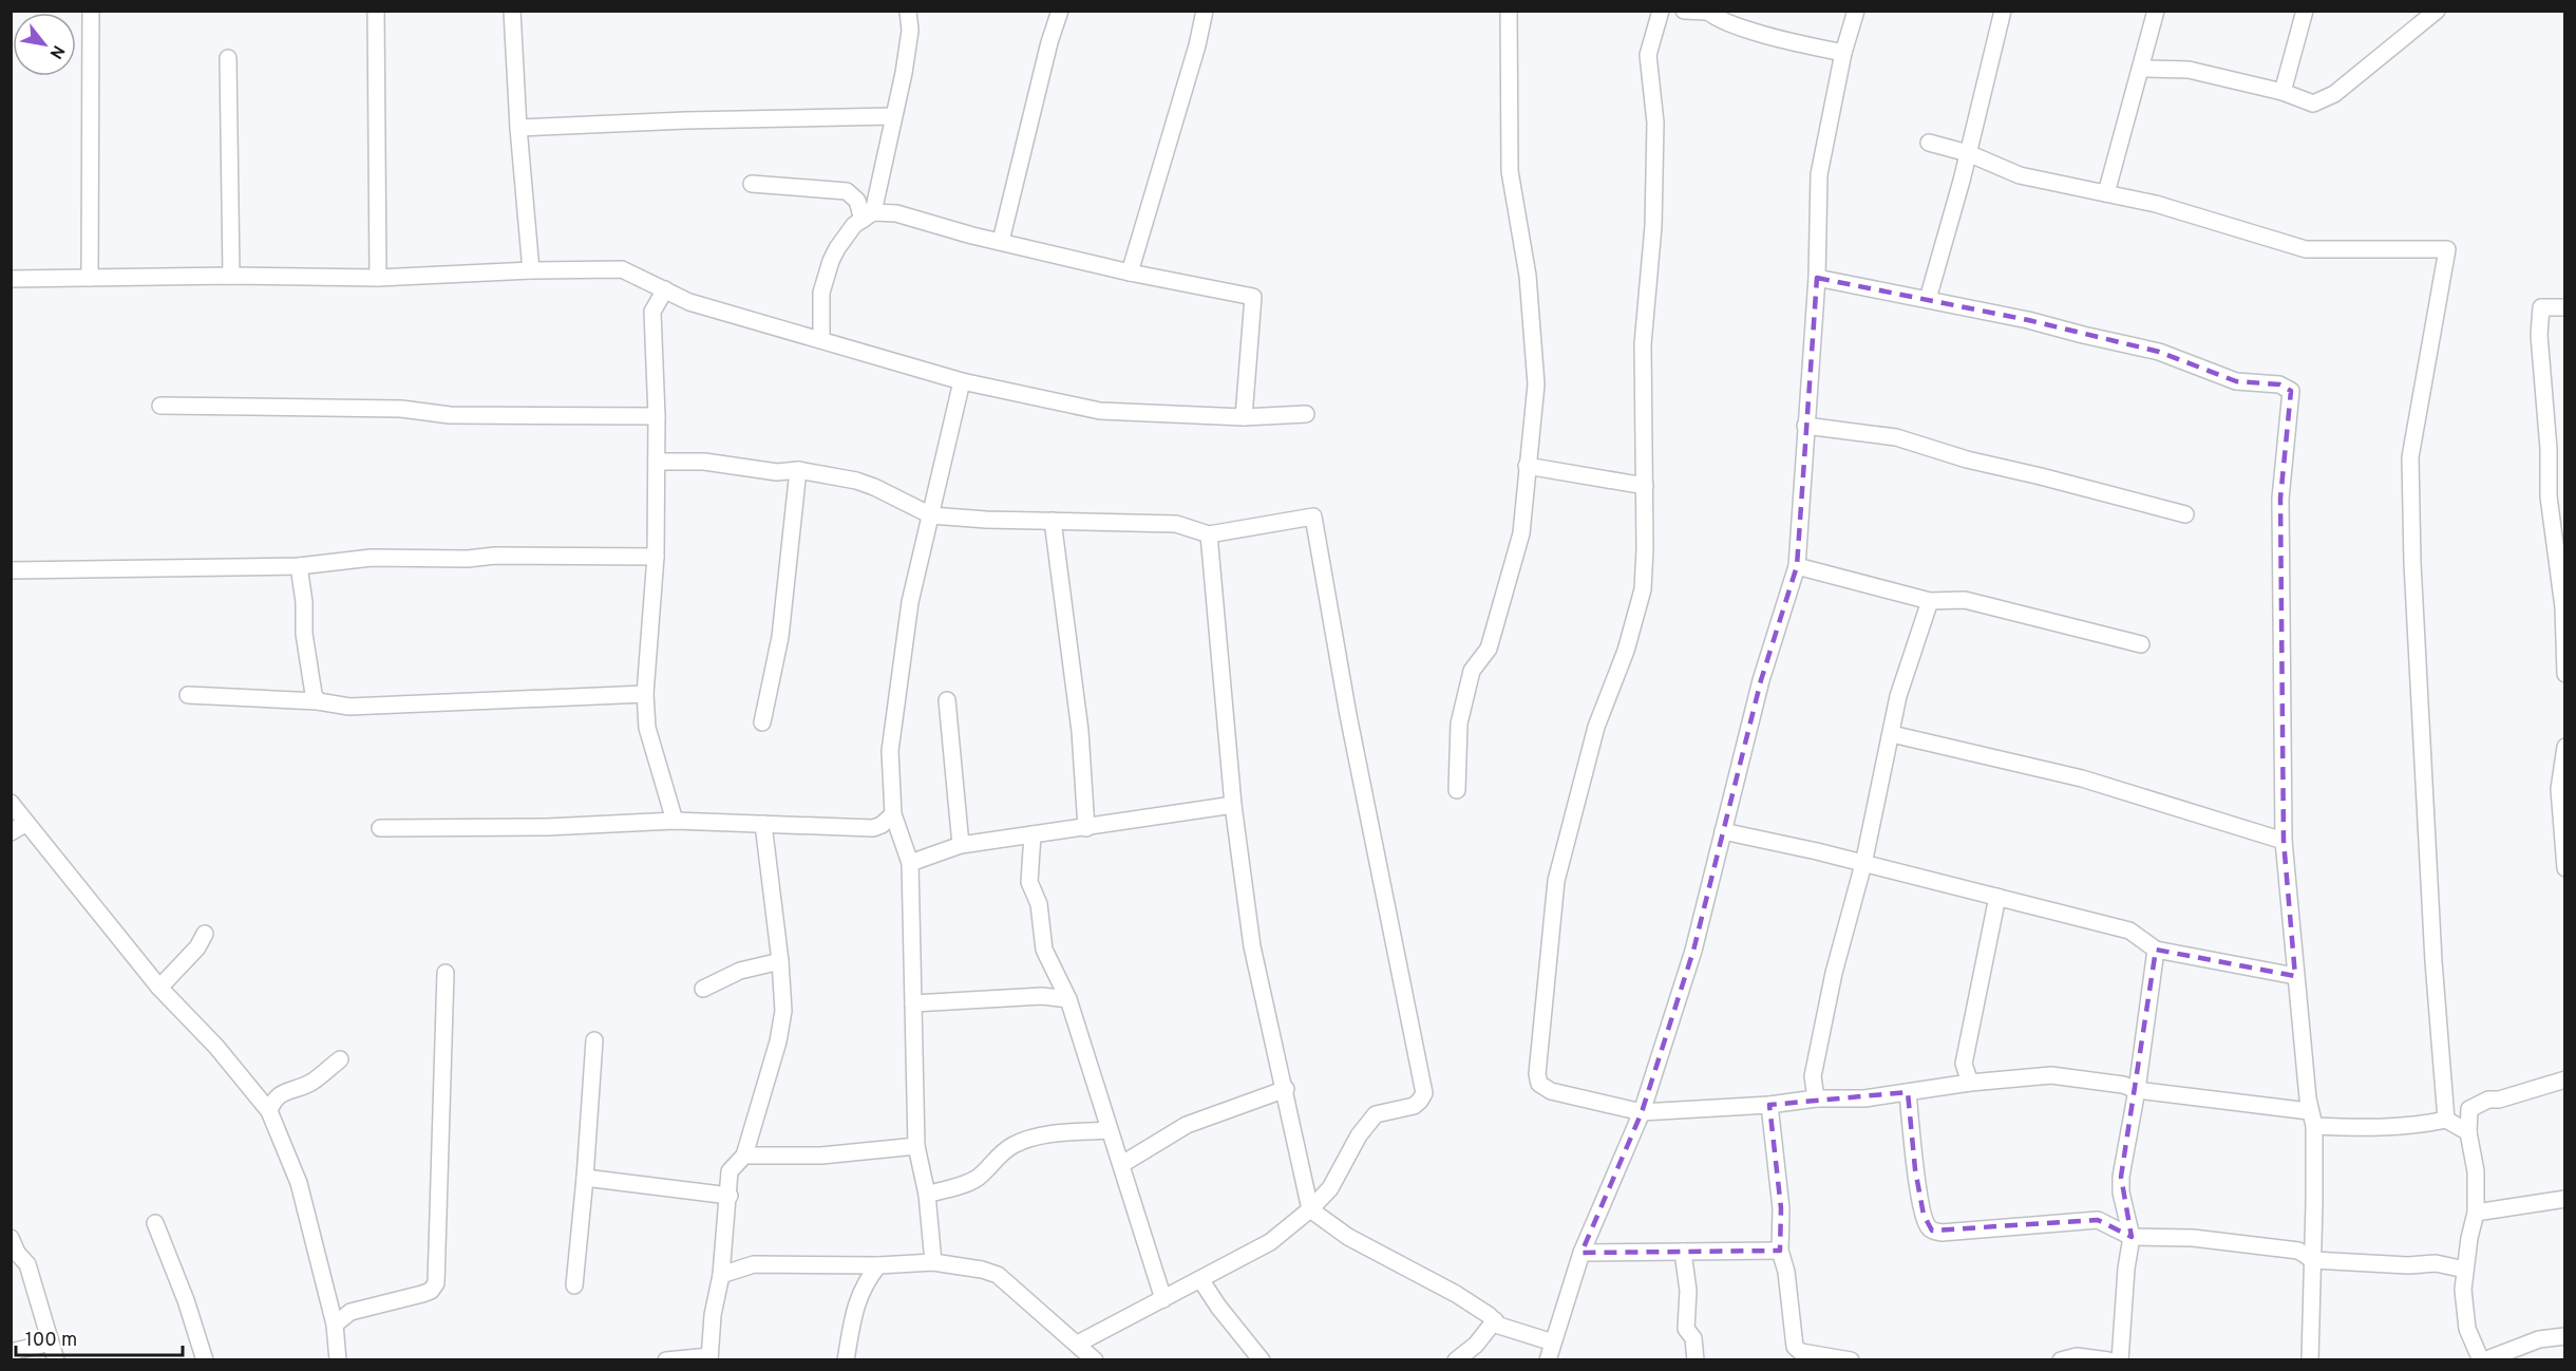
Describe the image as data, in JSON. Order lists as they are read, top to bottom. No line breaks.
{"scale_bar":"100 m","north":"bottom right"}
